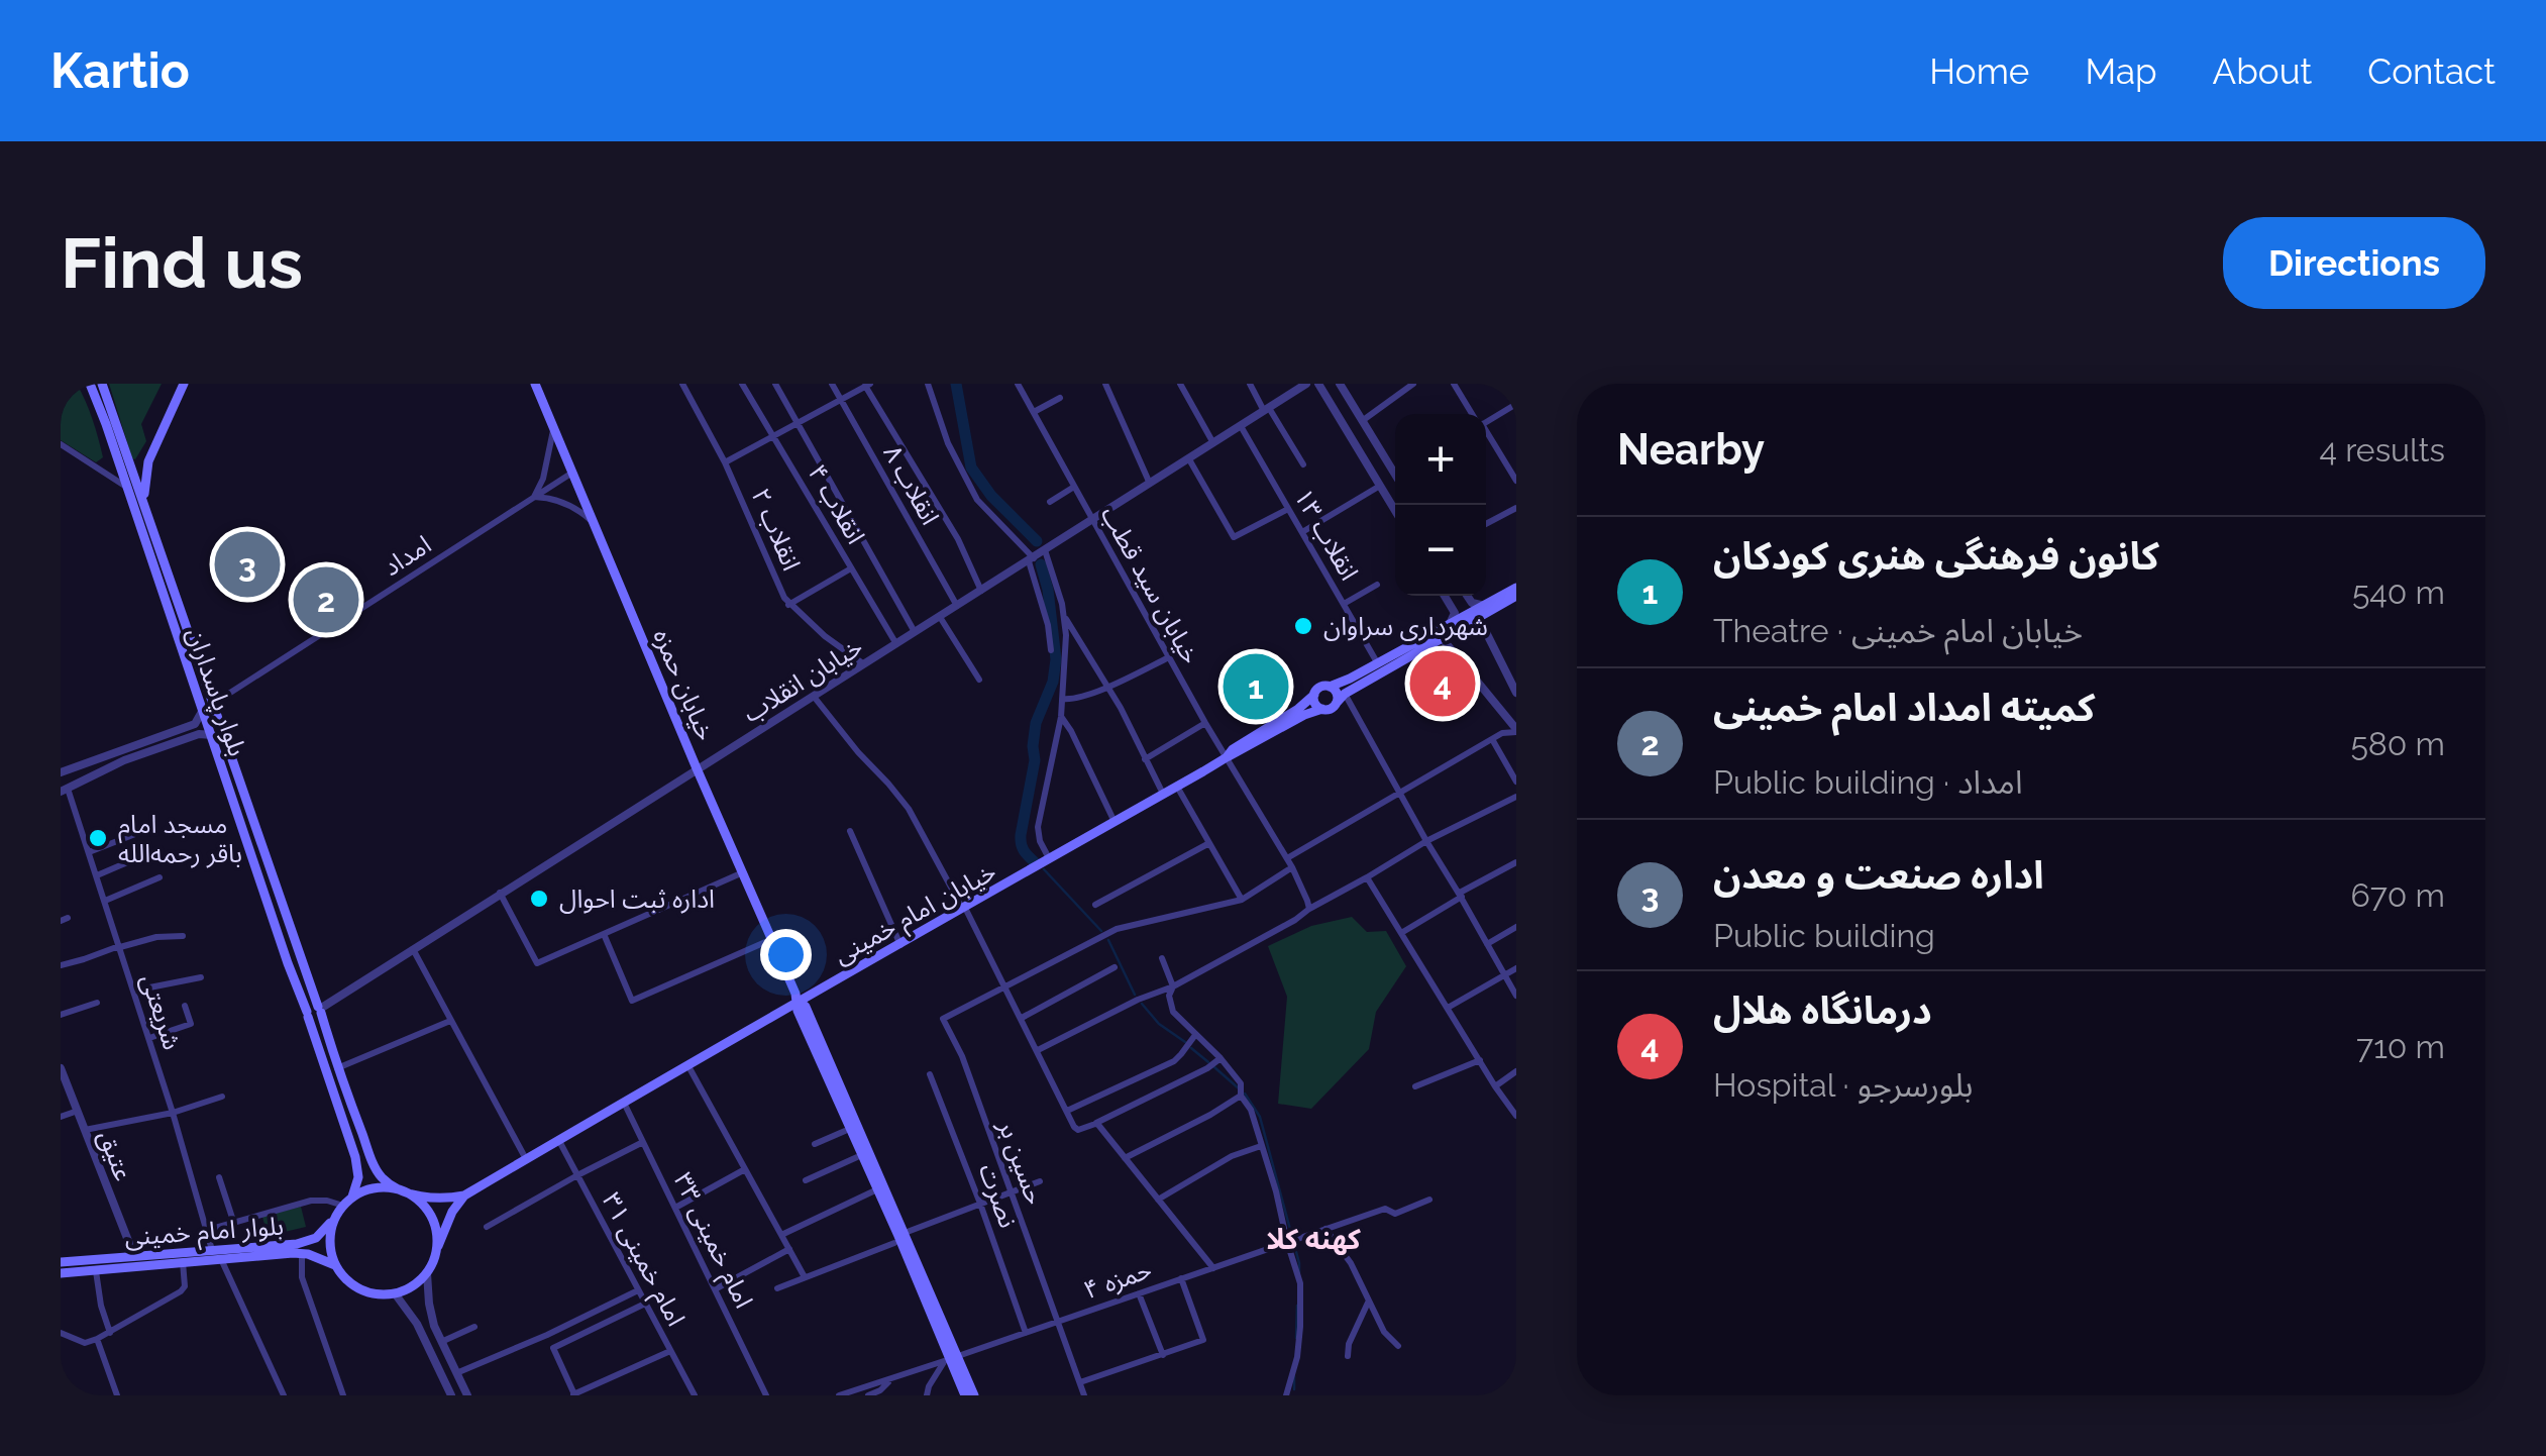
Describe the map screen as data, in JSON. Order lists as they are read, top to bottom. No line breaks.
{"streets":{"main road":["خیابان حمزه","بلوار پاسداران","خیابان امام خمینی","بلوار امام خمینی"],"street":["انقلاب ۸","انقلاب ۴","انقلاب ۲","انقلاب ۱۳","امداد","خیابان سید قطب","خیابان انقلاب","شریعتی","عتیق","حسین بر","نصرت","امام خمینی ۳۳","امام خمینی ۳۱","حمزه ۴"]},"crossings":[["انقلاب ۸","خیابان انقلاب"],["انقلاب ۴","خیابان انقلاب"],["انقلاب ۲","خیابان انقلاب"],["انقلاب ۱۳","خیابان انقلاب"],["امداد","خیابان حمزه"],["امداد","بلوار پاسداران"],["امداد","شریعتی"],["خیابان سید قطب","خیابان انقلاب"],["خیابان سید قطب","خیابان امام خمینی"],["خیابان انقلاب","خیابان حمزه"],["خیابان انقلاب","بلوار پاسداران"],["خیابان حمزه","خیابان امام خمینی"],["خیابان حمزه","حمزه ۴"],["بلوار پاسداران","بلوار امام خمینی"],["خیابان امام خمینی","امام خمینی ۳۳"],["خیابان امام خمینی","امام خمینی ۳۱"],["شریعتی","بلوار امام خمینی"],["عتیق","بلوار امام خمینی"],["حسین بر","حمزه ۴"],["نصرت","حمزه ۴"]],"districts":["کهنه کلا"],"places":["شهرداری سراوان","مسجد امام باقر رحمه‌الله","اداره ثبت احوال"],"page":{"header":"Kartio","nav":["Home","Map","About","Contact"],"buttons":"Directions","title":"Find us","heading":["Nearby","4 results"],"map_buttons":["+","−"],"list":[{"mark":"1","name":"کانون فرهنگی هنری کودکان","note":"Theatre · خیابان امام خمینی","value":"540 m"},{"mark":"2","name":"کمیته امداد امام خمینی","note":"Public building · امداد","value":"580 m"},{"mark":"3","name":"اداره صنعت و معدن","note":"Public building","value":"670 m"},{"mark":"4","name":"درمانگاه هلال","note":"Hospital · بلورسرجو","value":"710 m"}],"pins":["3","2","4","1"]}}
